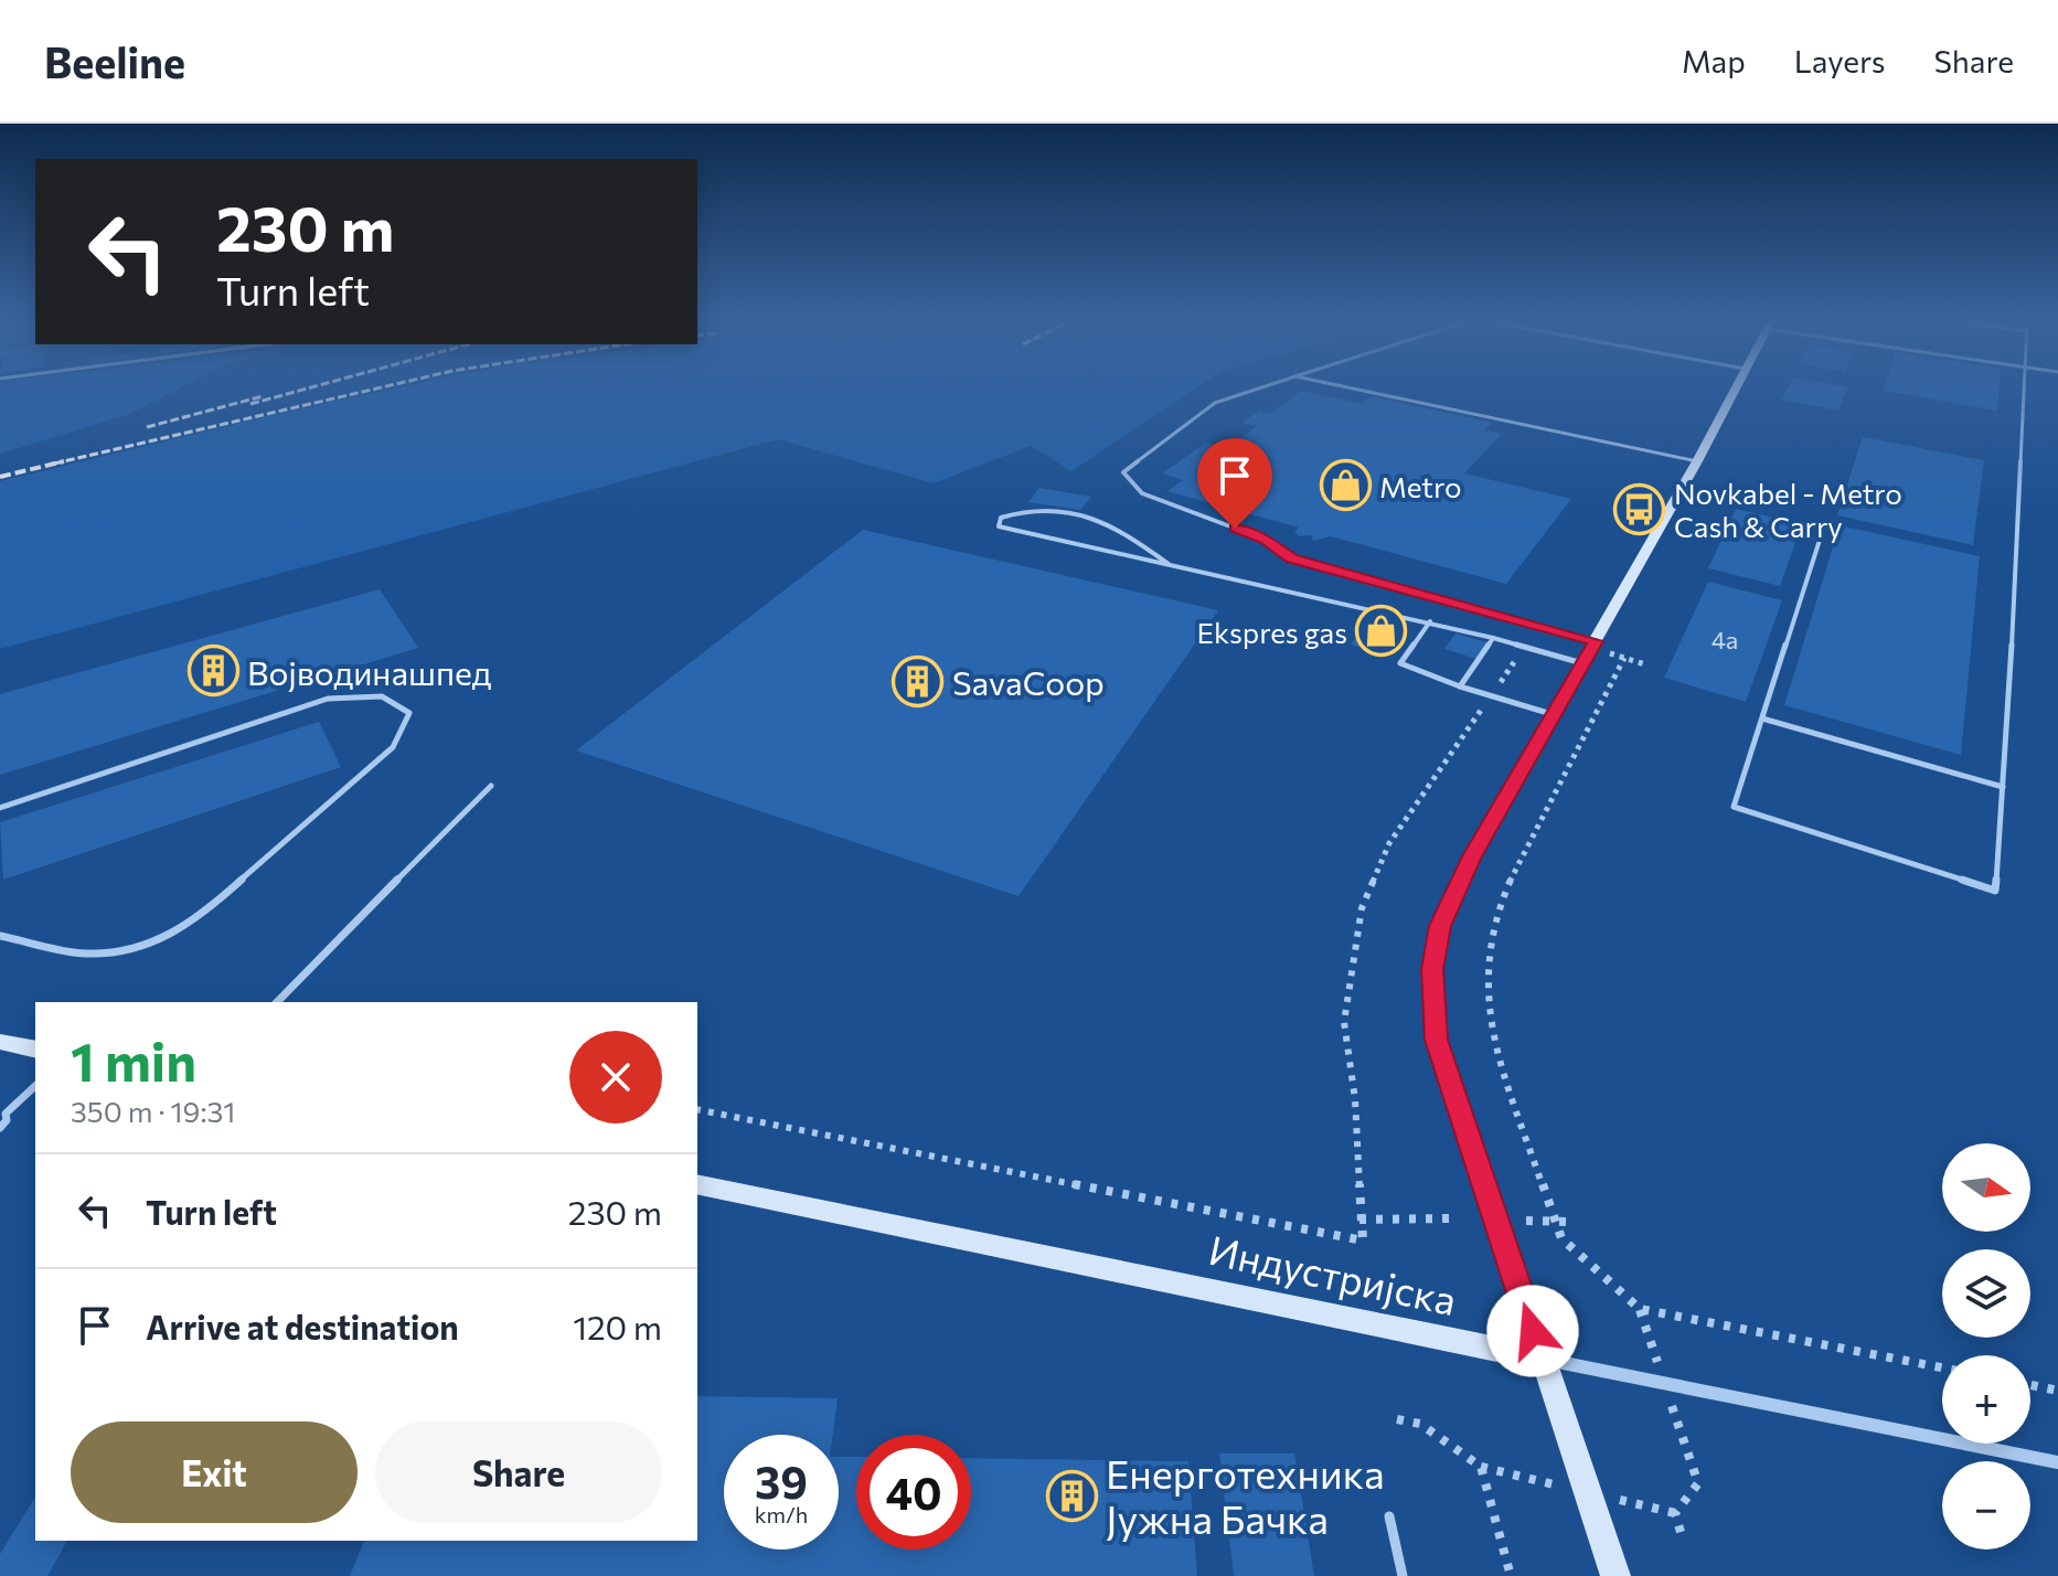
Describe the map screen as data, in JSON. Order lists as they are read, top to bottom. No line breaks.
{"streets":{"street":["Индустријска"]},"places":{"shop":["Metro","Ekspres gas"],"bus stop":["Novkabel - Metro Cash & Carry"],"building":["Војводинашпед","SavaCoop","Енерготехника Јужна Бачка"]},"house_numbers":["4a"],"north":"right","page":{"header":"Beeline","nav":["Map","Layers","Share"],"turn":["230 m","Turn left"],"heading":["1 min","350 m · 19:31"],"map_buttons":["+","−"],"list":[{"name":"Turn left","value":"230 m"},{"name":"Arrive at destination","value":"120 m"}],"buttons":["Exit","Share"],"speed":"39 km/h","limit":"40"}}
